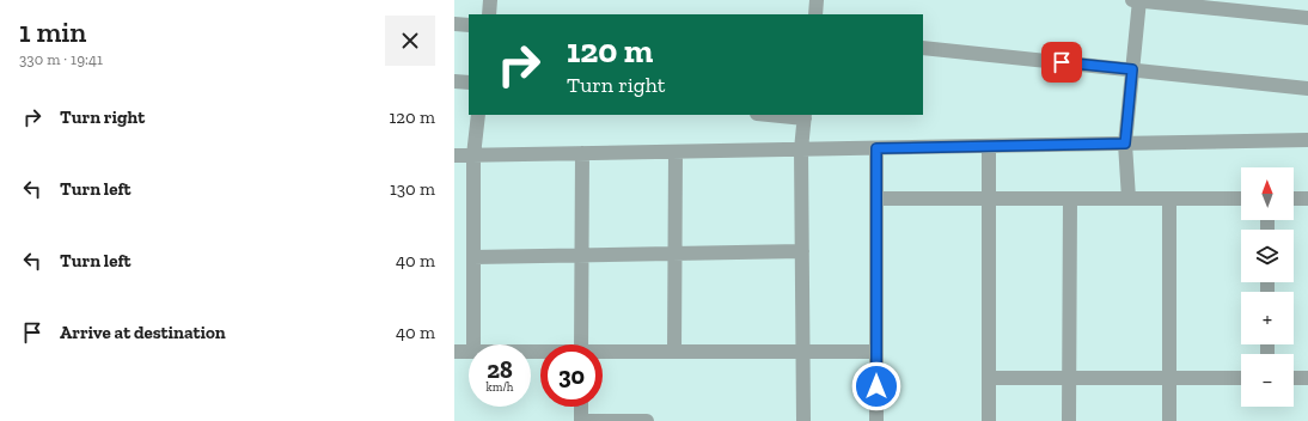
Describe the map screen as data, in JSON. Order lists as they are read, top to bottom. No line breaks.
{"north":"top","page":{"heading":["1 min","330 m · 19:41"],"turn":["120 m","Turn right"],"list":[{"name":"Turn right","value":"120 m"},{"name":"Turn left","value":"130 m"},{"name":"Turn left","value":"40 m"},{"name":"Arrive at destination","value":"40 m"}],"map_buttons":["+","−"],"speed":"28 km/h","limit":"30"}}
